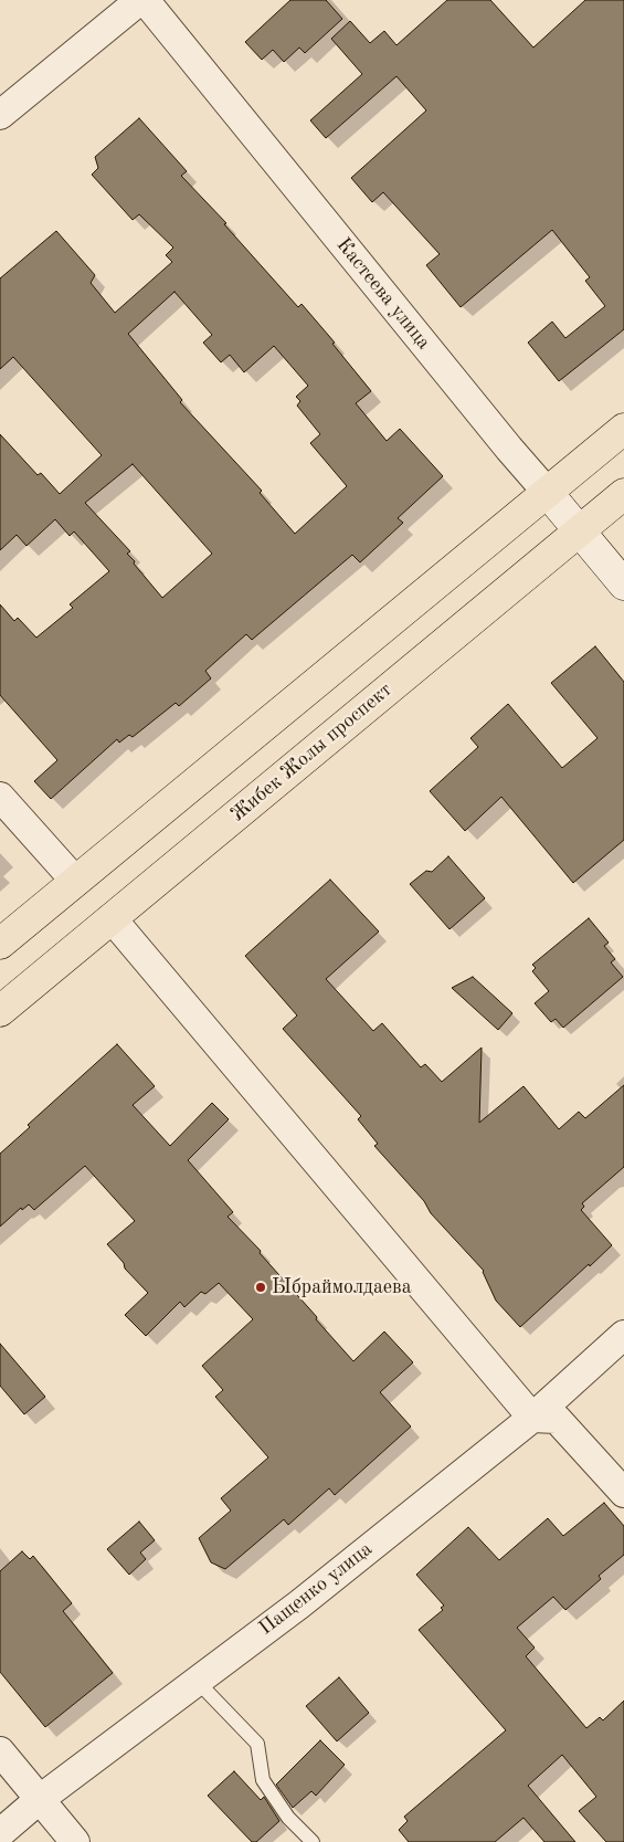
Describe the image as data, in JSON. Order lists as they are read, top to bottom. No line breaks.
{"streets":{"highway":["Жибек Жолы проспект"],"street":["Кастеева улица","Пащенко улица"]},"crossings":[["Кастеева улица","Жибек Жолы проспект"]],"places":["Ыбраймолдаева"]}
